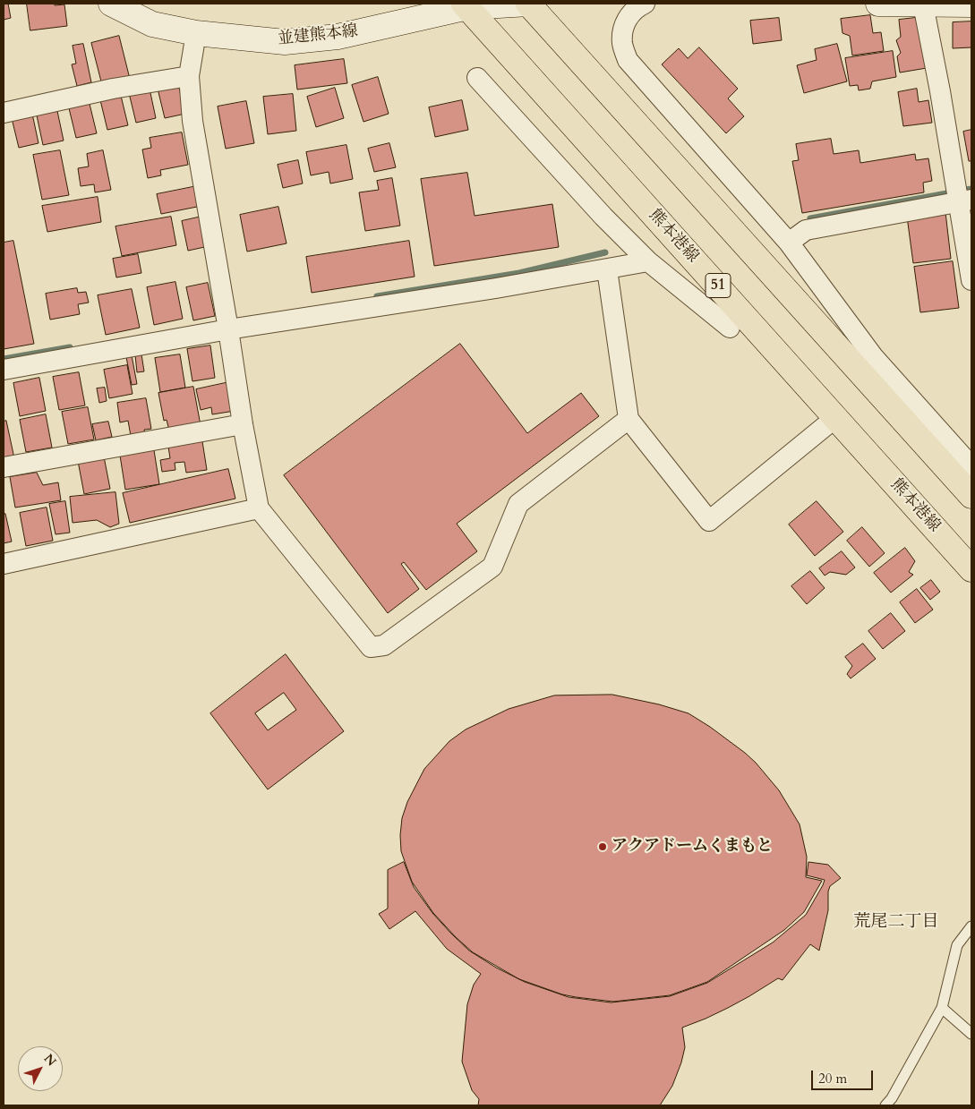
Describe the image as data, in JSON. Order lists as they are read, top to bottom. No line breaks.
{"streets":{"main road":["並建熊本線","熊本港線","51"]},"crossings":[["並建熊本線","熊本港線"]],"districts":["荒尾二丁目"],"places":["アクアドームくまもと"],"scale_bar":"20 m","north":"top right"}
